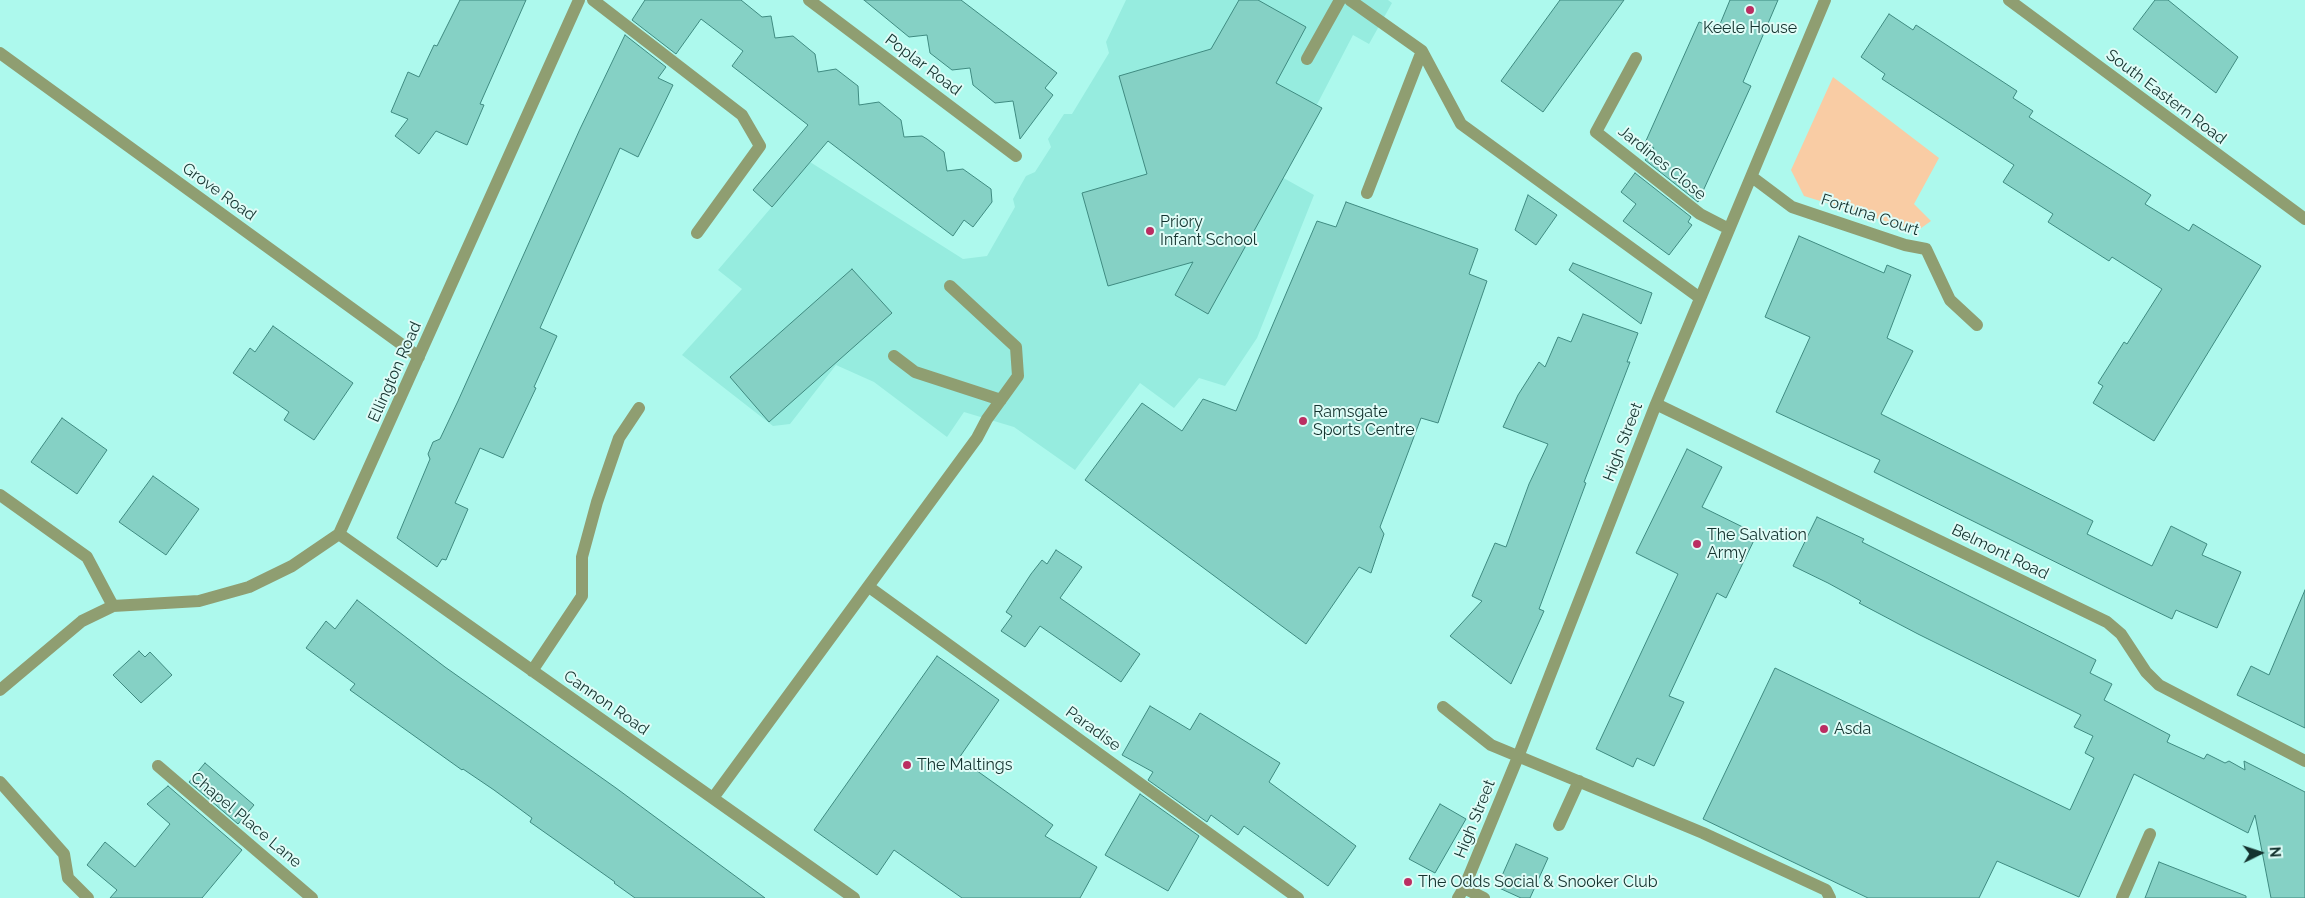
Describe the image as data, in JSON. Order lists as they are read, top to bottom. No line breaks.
{"streets":{"street":["Poplar Road","South Eastern Road","Jardines Close","Grove Road","Fortuna Court","Ellington Road","High Street","Belmont Road","Cannon Road","Paradise","Chapel Place Lane"]},"crossings":[["Jardines Close","High Street"],["Grove Road","Ellington Road"],["Fortuna Court","High Street"],["Ellington Road","Cannon Road"],["High Street","Belmont Road"]],"places":["Keele House","Priory Infant School","Ramsgate Sports Centre","The Salvation Army","Asda","The Maltings","The Odds Social & Snooker Club"],"north":"right"}
